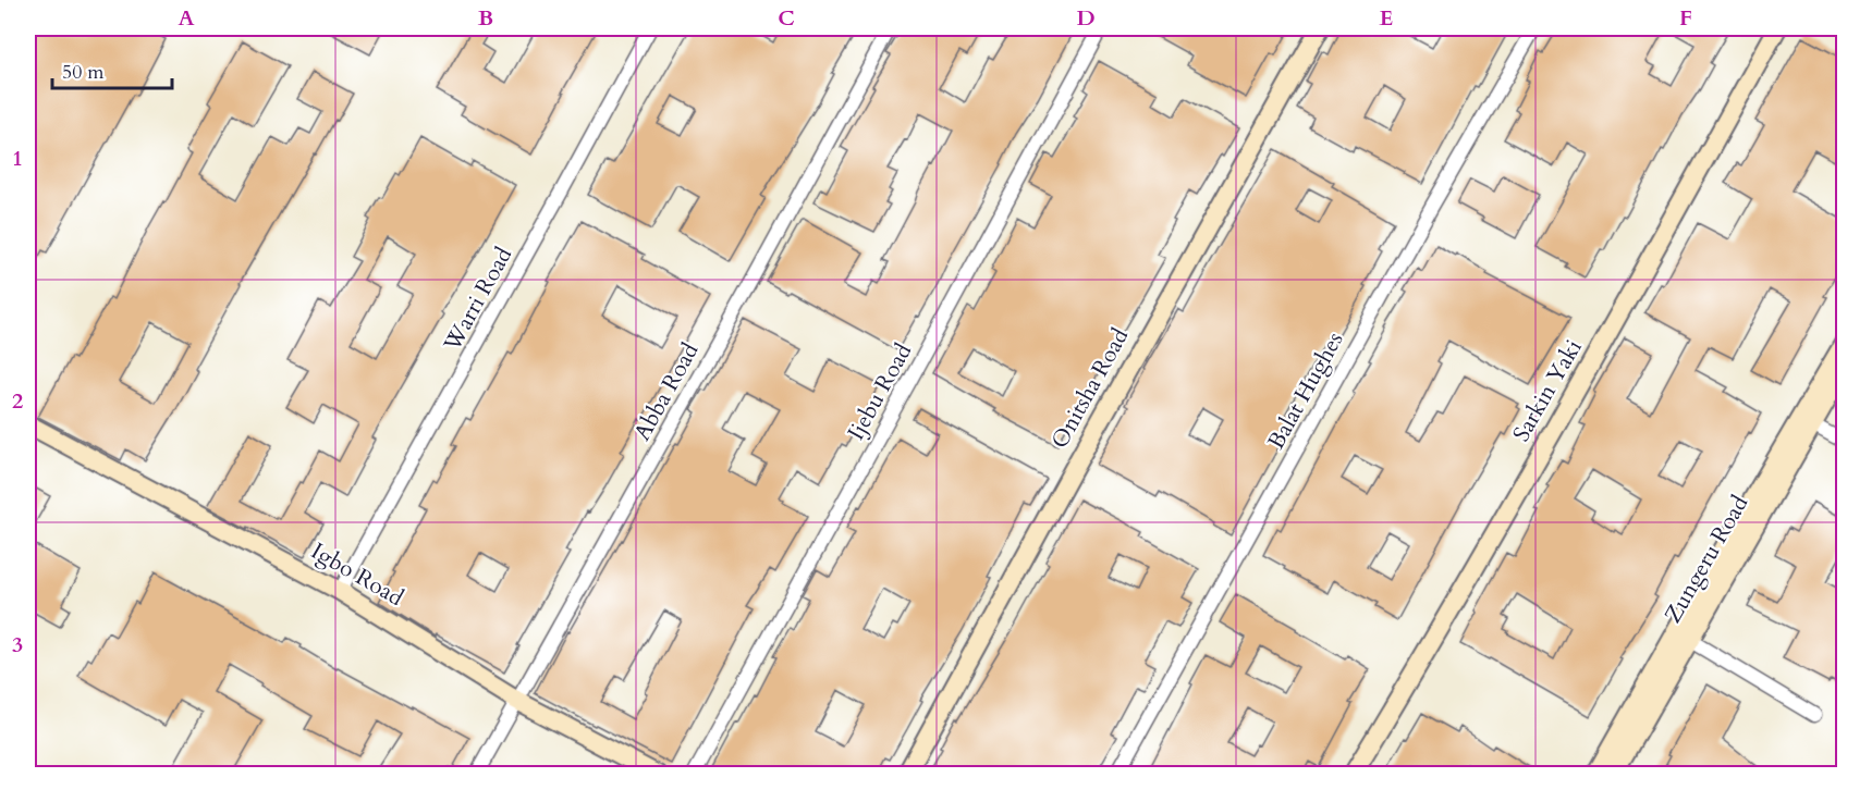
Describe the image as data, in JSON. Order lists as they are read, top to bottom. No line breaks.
{"streets":{"street":["Warri Road","Onitsha Road","Balat Hughes","Sarkin Yaki","Abba Road","Ijebu Road","Zungeru Road","Igbo Road"]},"crossings":[["Warri Road","Igbo Road"],["Abba Road","Igbo Road"]],"scale_bar":"50 m","grid":{"columns":["A","B","C","D","E","F"],"rows":["1","2","3"]}}
